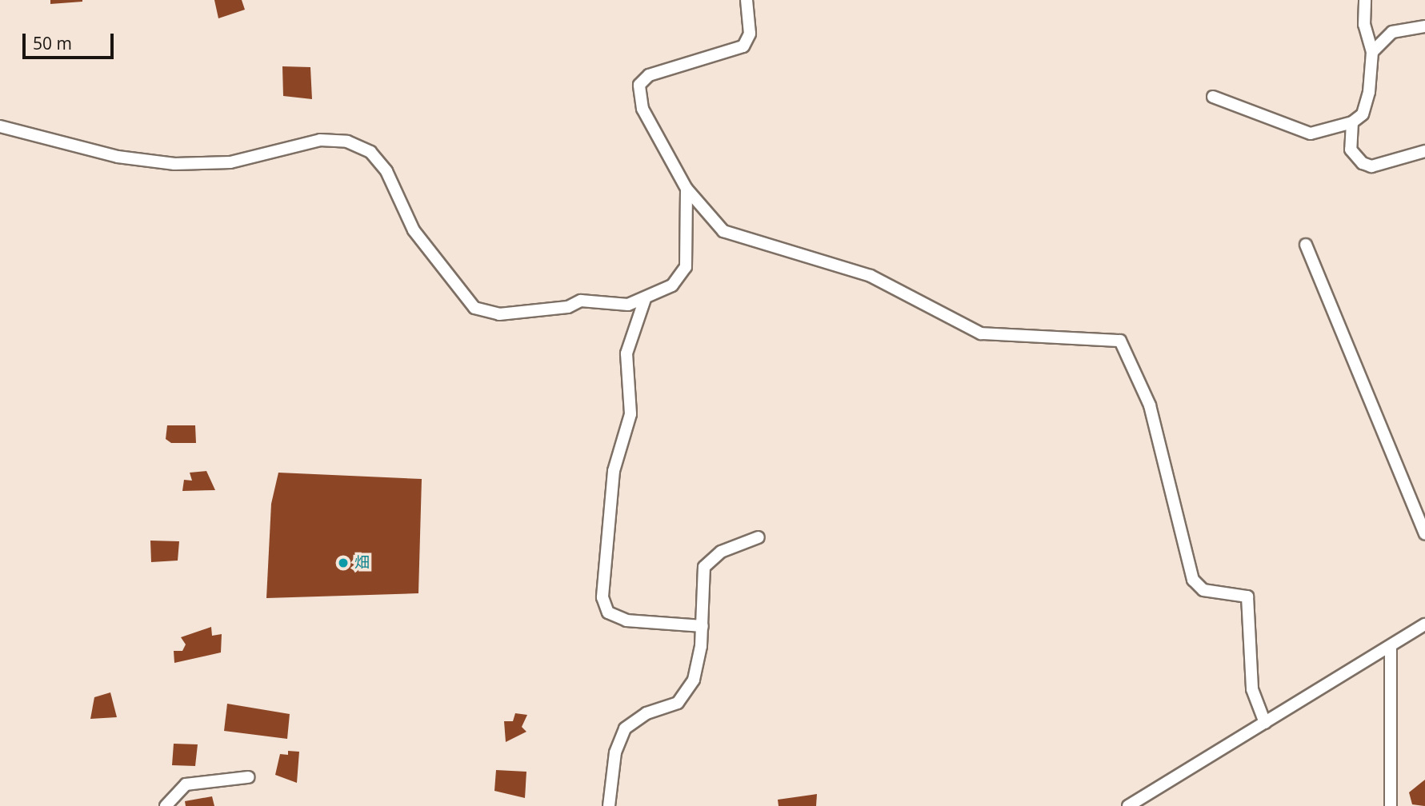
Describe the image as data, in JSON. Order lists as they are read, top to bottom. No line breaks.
{"places":["畑"],"scale_bar":"50 m"}
